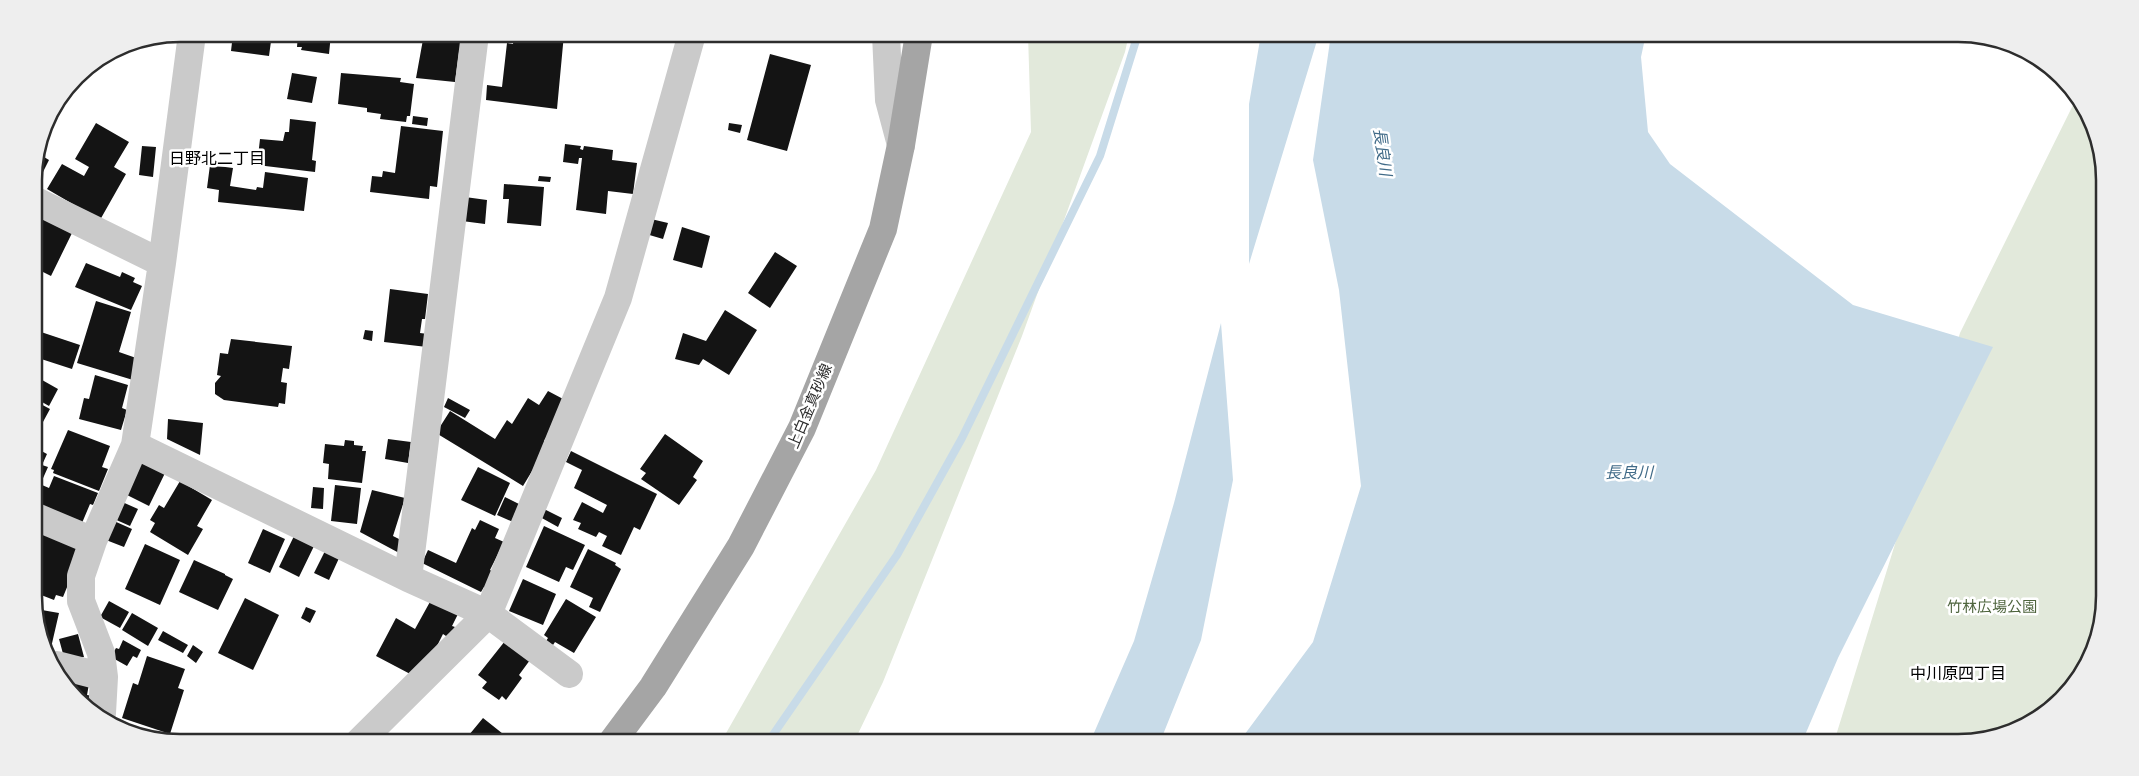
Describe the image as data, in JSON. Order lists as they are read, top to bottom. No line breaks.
{"streets":{"main road":["上白金真砂線"]},"districts":["日野北二丁目","中川原四丁目"],"water":["長良川"],"parks":["竹林広場公園"]}
